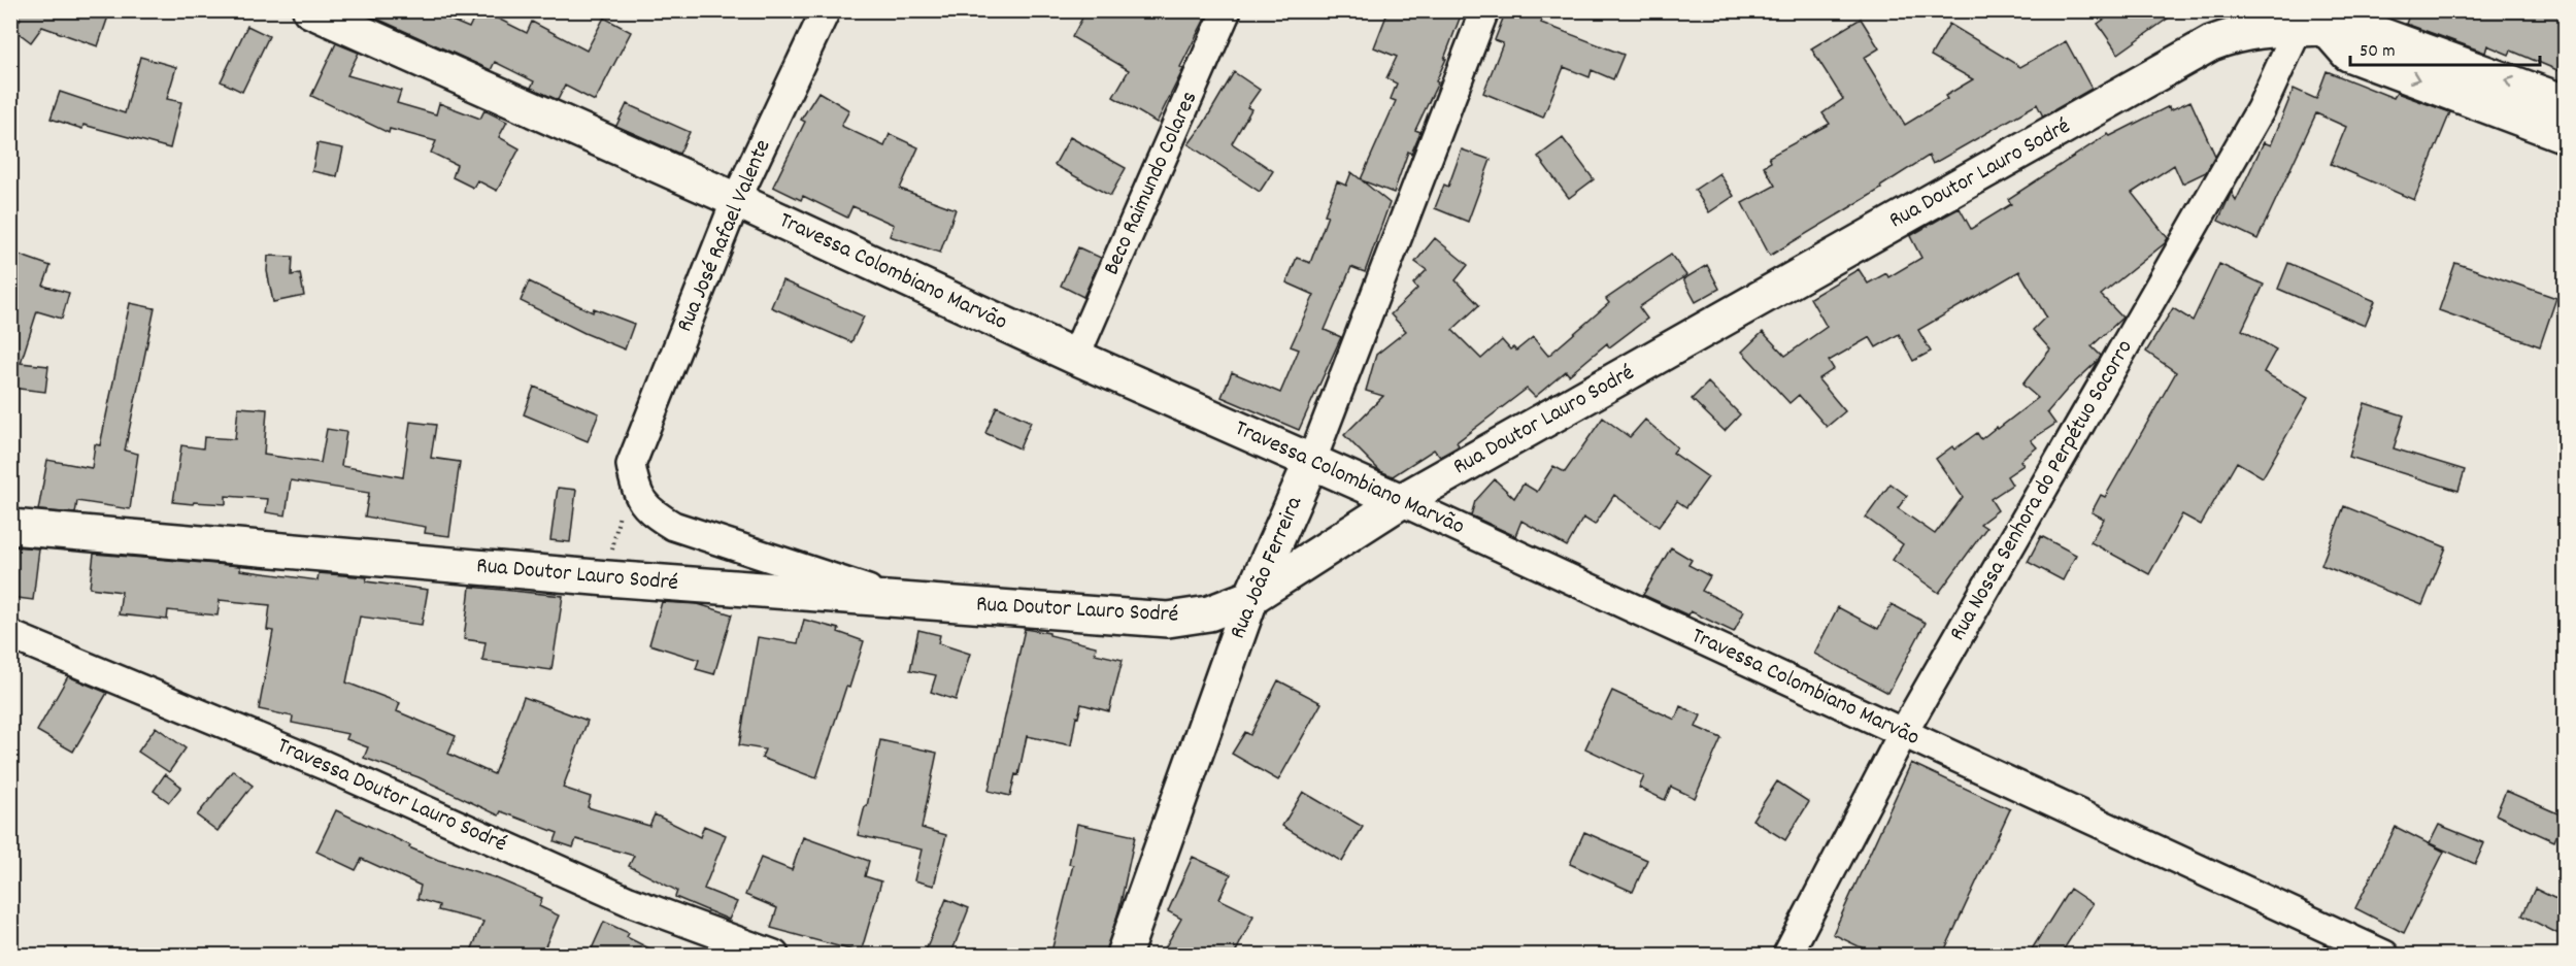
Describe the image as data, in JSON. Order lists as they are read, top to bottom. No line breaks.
{"streets":{"main road":["Rua Doutor Lauro Sodré","Travessa Colombiano Marvão","Rua João Ferreira"],"street":["Beco Raimundo Colares","Rua José Rafael Valente","Rua Nossa Senhora do Perpétuo Socorro","Travessa Doutor Lauro Sodré"]},"crossings":[["Rua Doutor Lauro Sodré","Travessa Colombiano Marvão"],["Rua Doutor Lauro Sodré","Rua Nossa Senhora do Perpétuo Socorro"],["Rua Doutor Lauro Sodré","Rua João Ferreira"],["Beco Raimundo Colares","Travessa Colombiano Marvão"],["Rua José Rafael Valente","Travessa Colombiano Marvão"],["Travessa Colombiano Marvão","Rua Nossa Senhora do Perpétuo Socorro"],["Travessa Colombiano Marvão","Rua João Ferreira"]],"scale_bar":"50 m"}
